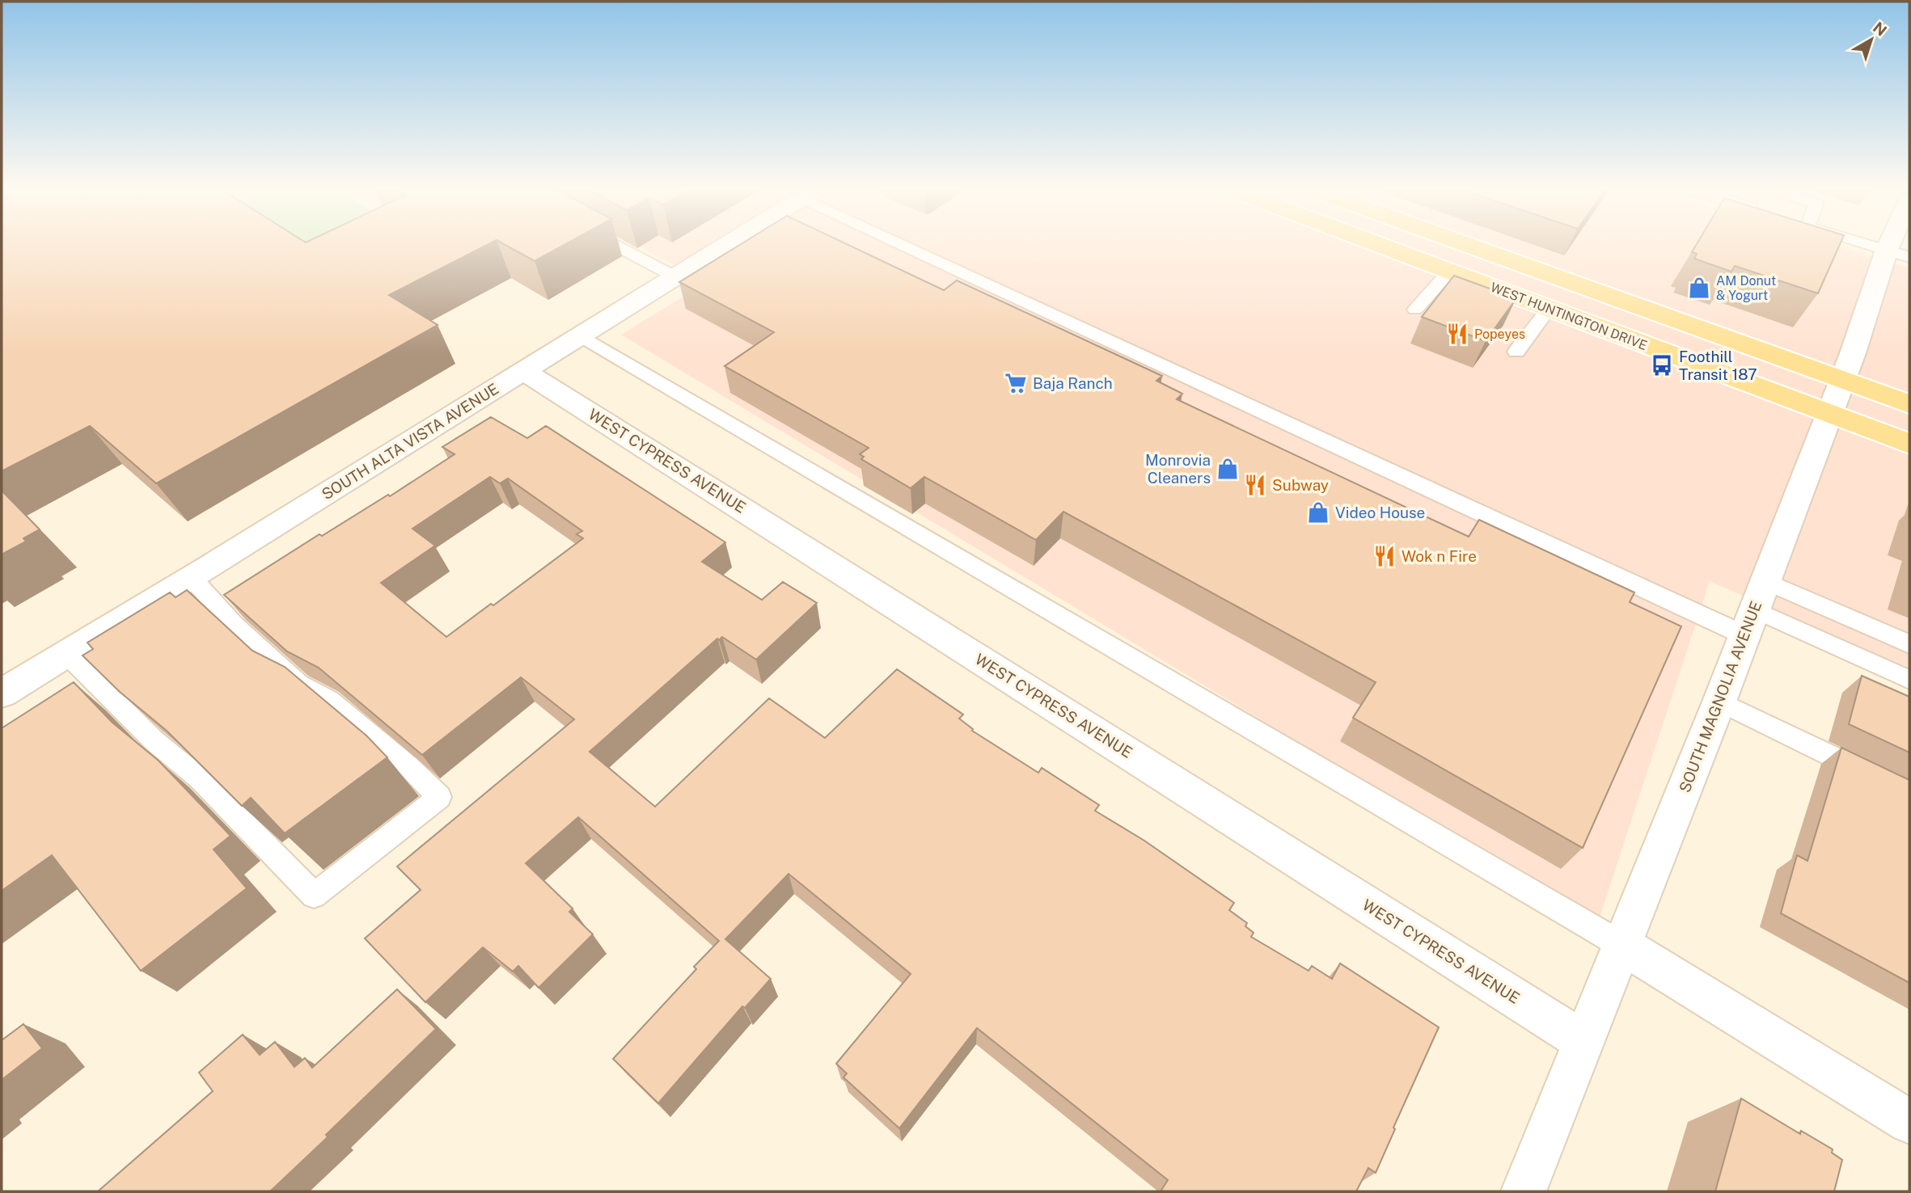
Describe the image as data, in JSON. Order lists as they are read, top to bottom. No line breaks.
{"streets":{"main road":["WEST HUNTINGTON DRIVE"],"street":["SOUTH ALTA VISTA AVENUE","WEST CYPRESS AVENUE","SOUTH MAGNOLIA AVENUE"]},"crossings":[["WEST HUNTINGTON DRIVE","SOUTH MAGNOLIA AVENUE"],["SOUTH ALTA VISTA AVENUE","WEST CYPRESS AVENUE"],["WEST CYPRESS AVENUE","SOUTH MAGNOLIA AVENUE"]],"places":{"shop":["AM Donut & Yogurt","Monrovia Cleaners","Video House"],"restaurant":["Popeyes","Subway","Wok n Fire"],"bus stop":["Foothill Transit 187"],"supermarket":["Baja Ranch"]},"north":"top right"}
